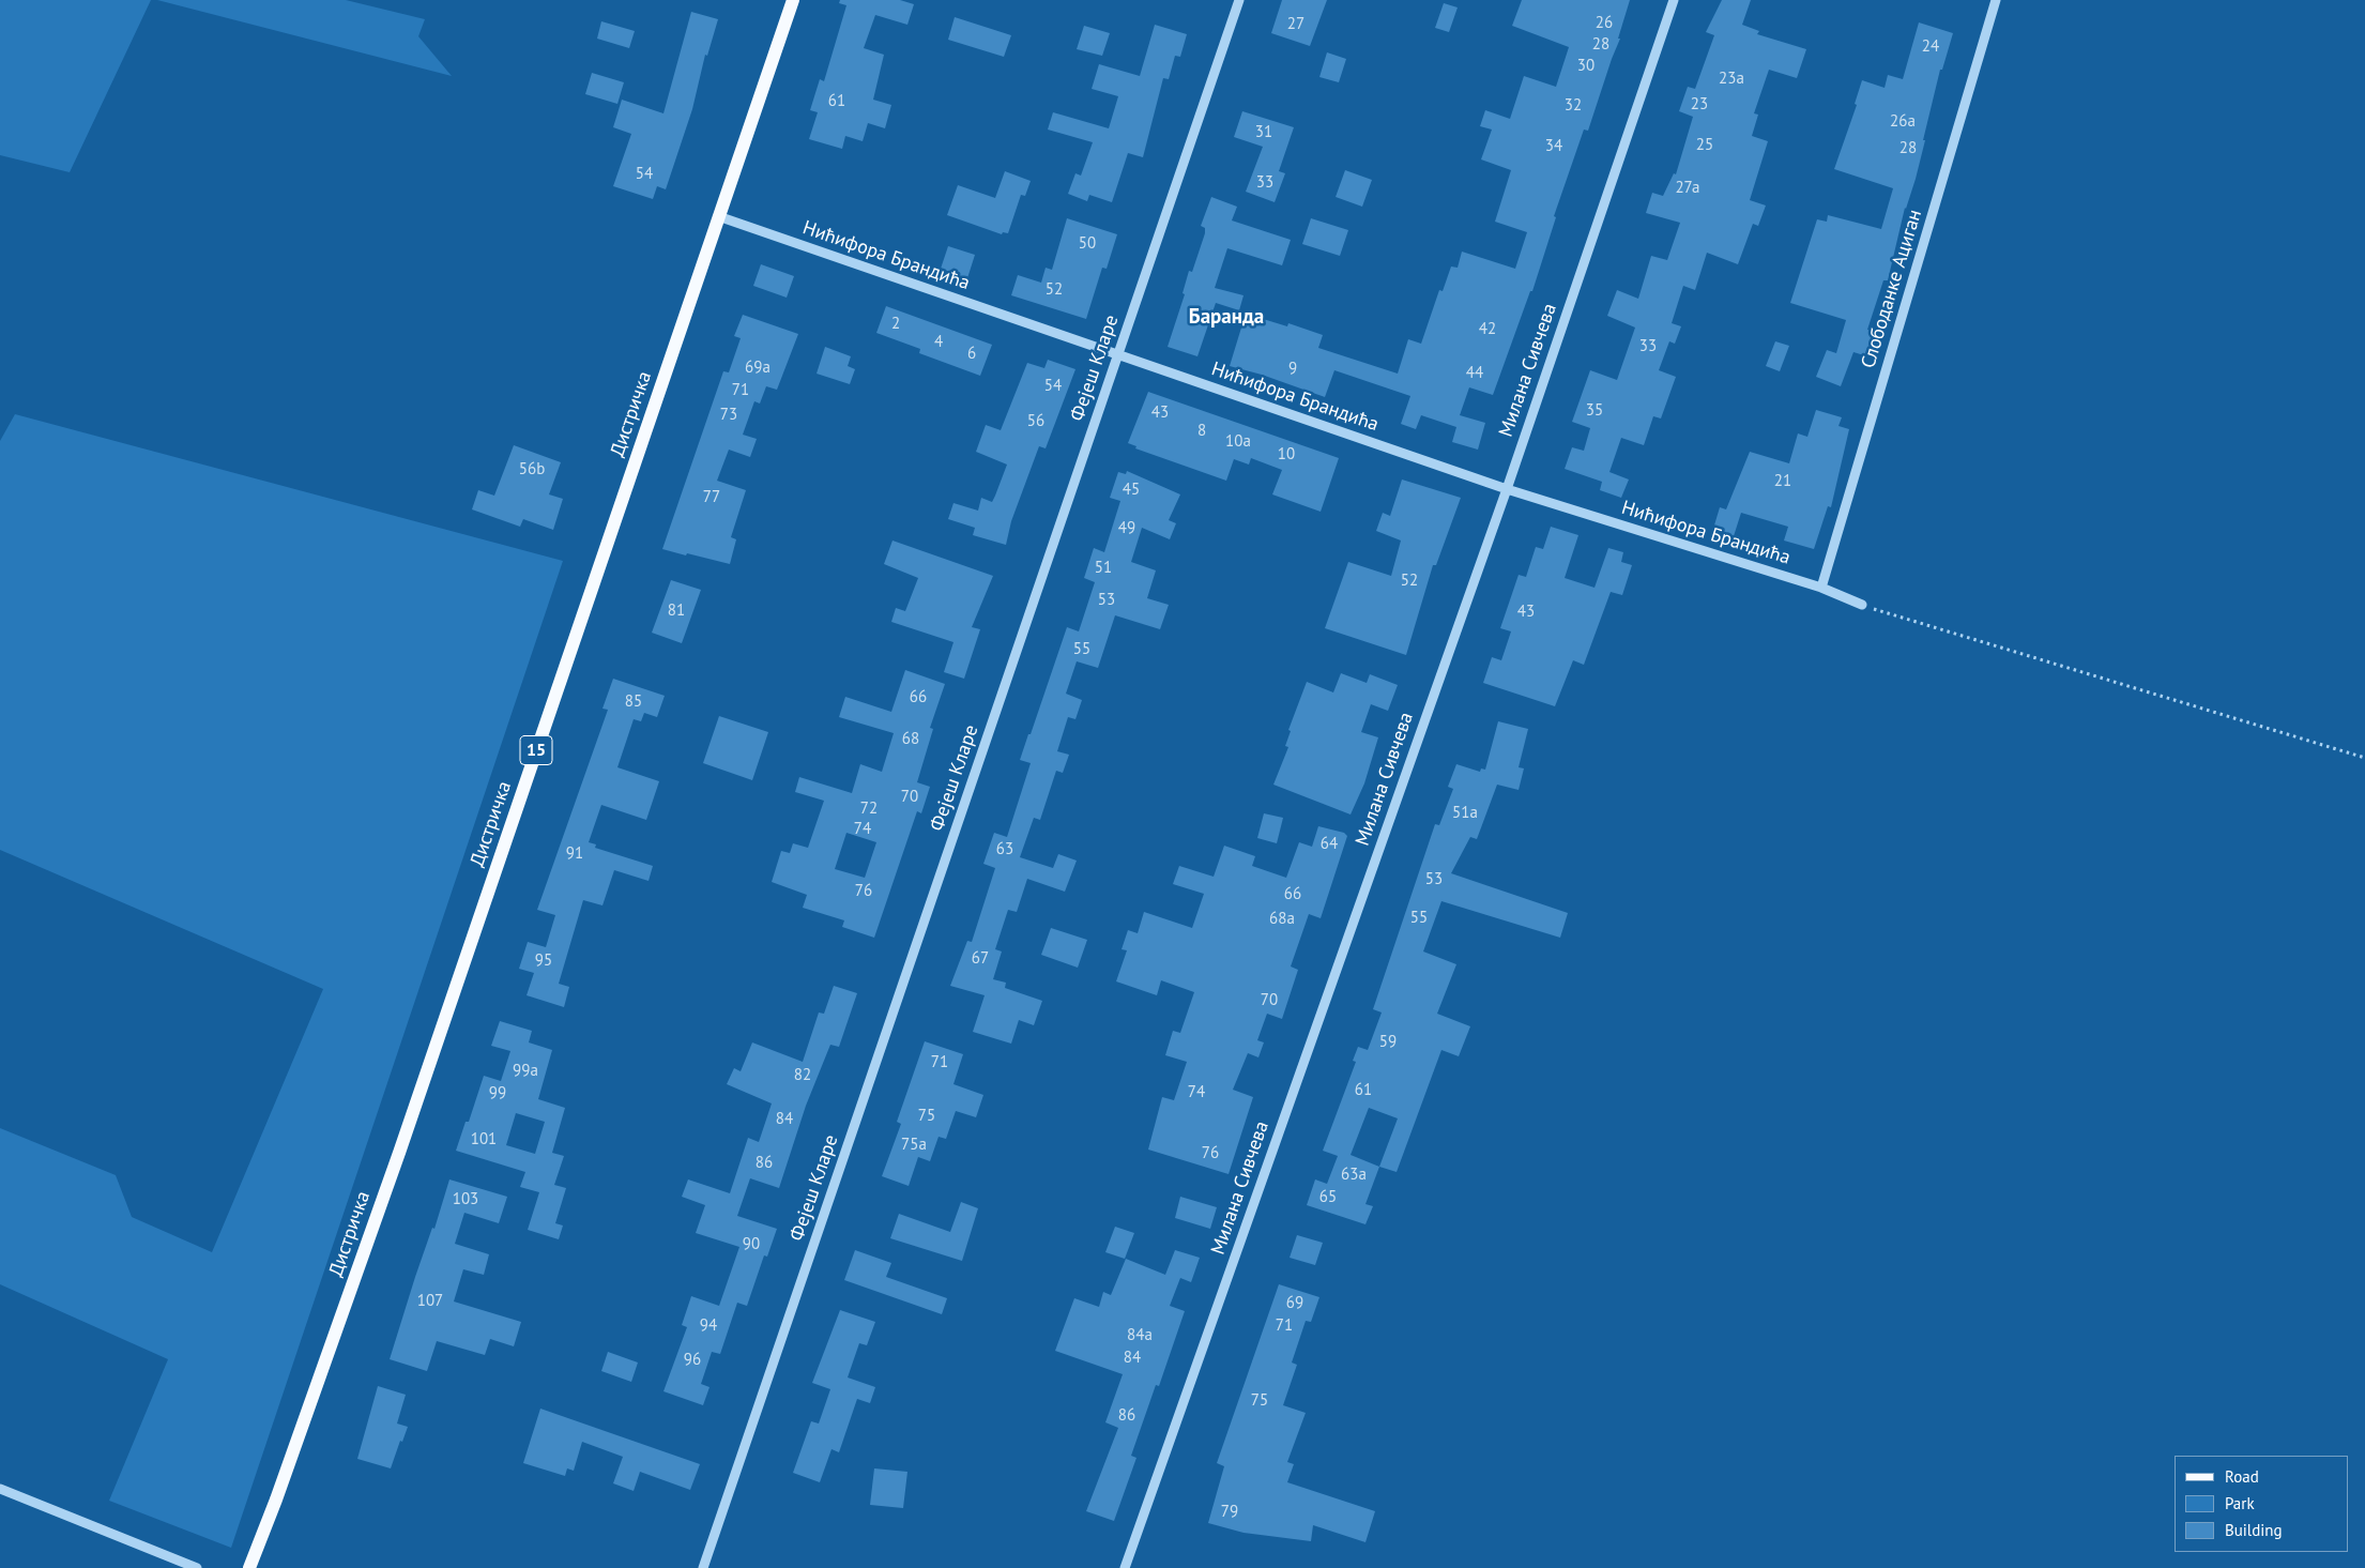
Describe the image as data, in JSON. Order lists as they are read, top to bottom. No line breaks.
{"streets":{"main road":["Дистричка","15"],"street":["Нићифора Брандића","Слободанке Ациган","Фејеш Кларе","Милана Сивчева"]},"crossings":[["Нићифора Брандића","Слободанке Ациган"],["Нићифора Брандића","Фејеш Кларе"],["Нићифора Брандића","Милана Сивчева"],["Нићифора Брандића","Дистричка"]],"districts":["Баранда"],"house_numbers":["26","27","28","24","30","23a","61","23","32","26a","31","25","34","28","54","33","27a","50","52","2","42","4","33","6","69a","9","44","54","71","35","43","73","56","8","10a","10","56b","21","45","77","49","51","52","53","81","43","55","66","85","68","70","72","51a","74","64","63","91","53","76","66","55","68a","67","95","70","59","71","99a","82","61","74","99","75","84","101","75a","76","86","63a","65","103","90","107","69","94","71","84a","84","96","75","86","79"],"legend":["Road","Park","Building"]}
